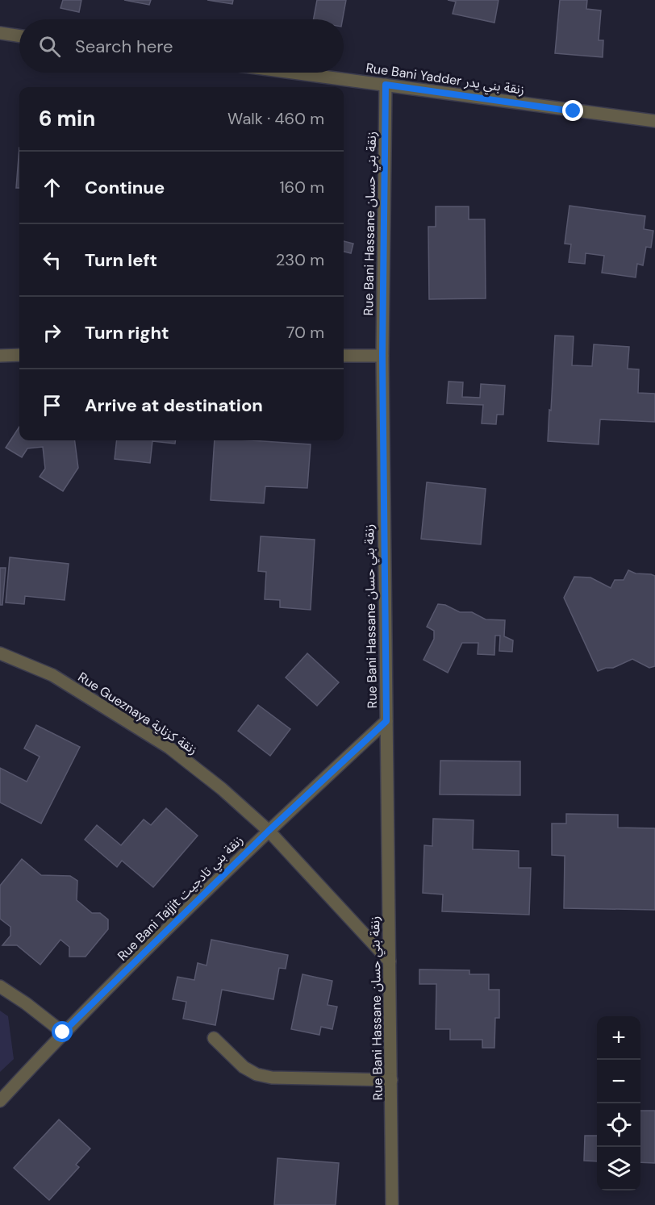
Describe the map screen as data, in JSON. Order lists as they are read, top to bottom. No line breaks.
{"streets":{"street":["Rue Bani Yadder زنقة بني يدر","Rue Bani Hassane زنقة بني حسان","Rue Gueznaya زنقة كزناية","Rue Bani Tajjit زنقة بني تادجيت"]},"crossings":[["Rue Bani Yadder زنقة بني يدر","Rue Bani Hassane زنقة بني حسان"],["Rue Bani Hassane زنقة بني حسان","Rue Gueznaya زنقة كزناية"],["Rue Bani Hassane زنقة بني حسان","Rue Bani Tajjit زنقة بني تادجيت"],["Rue Gueznaya زنقة كزناية","Rue Bani Tajjit زنقة بني تادجيت"]],"page":{"search":"Search here","heading":["6 min","Walk · 460 m"],"list":[["Continue","160 m"],["Turn left","230 m"],["Turn right","70 m"],"Arrive at destination"],"map_buttons":["+","−"]}}
